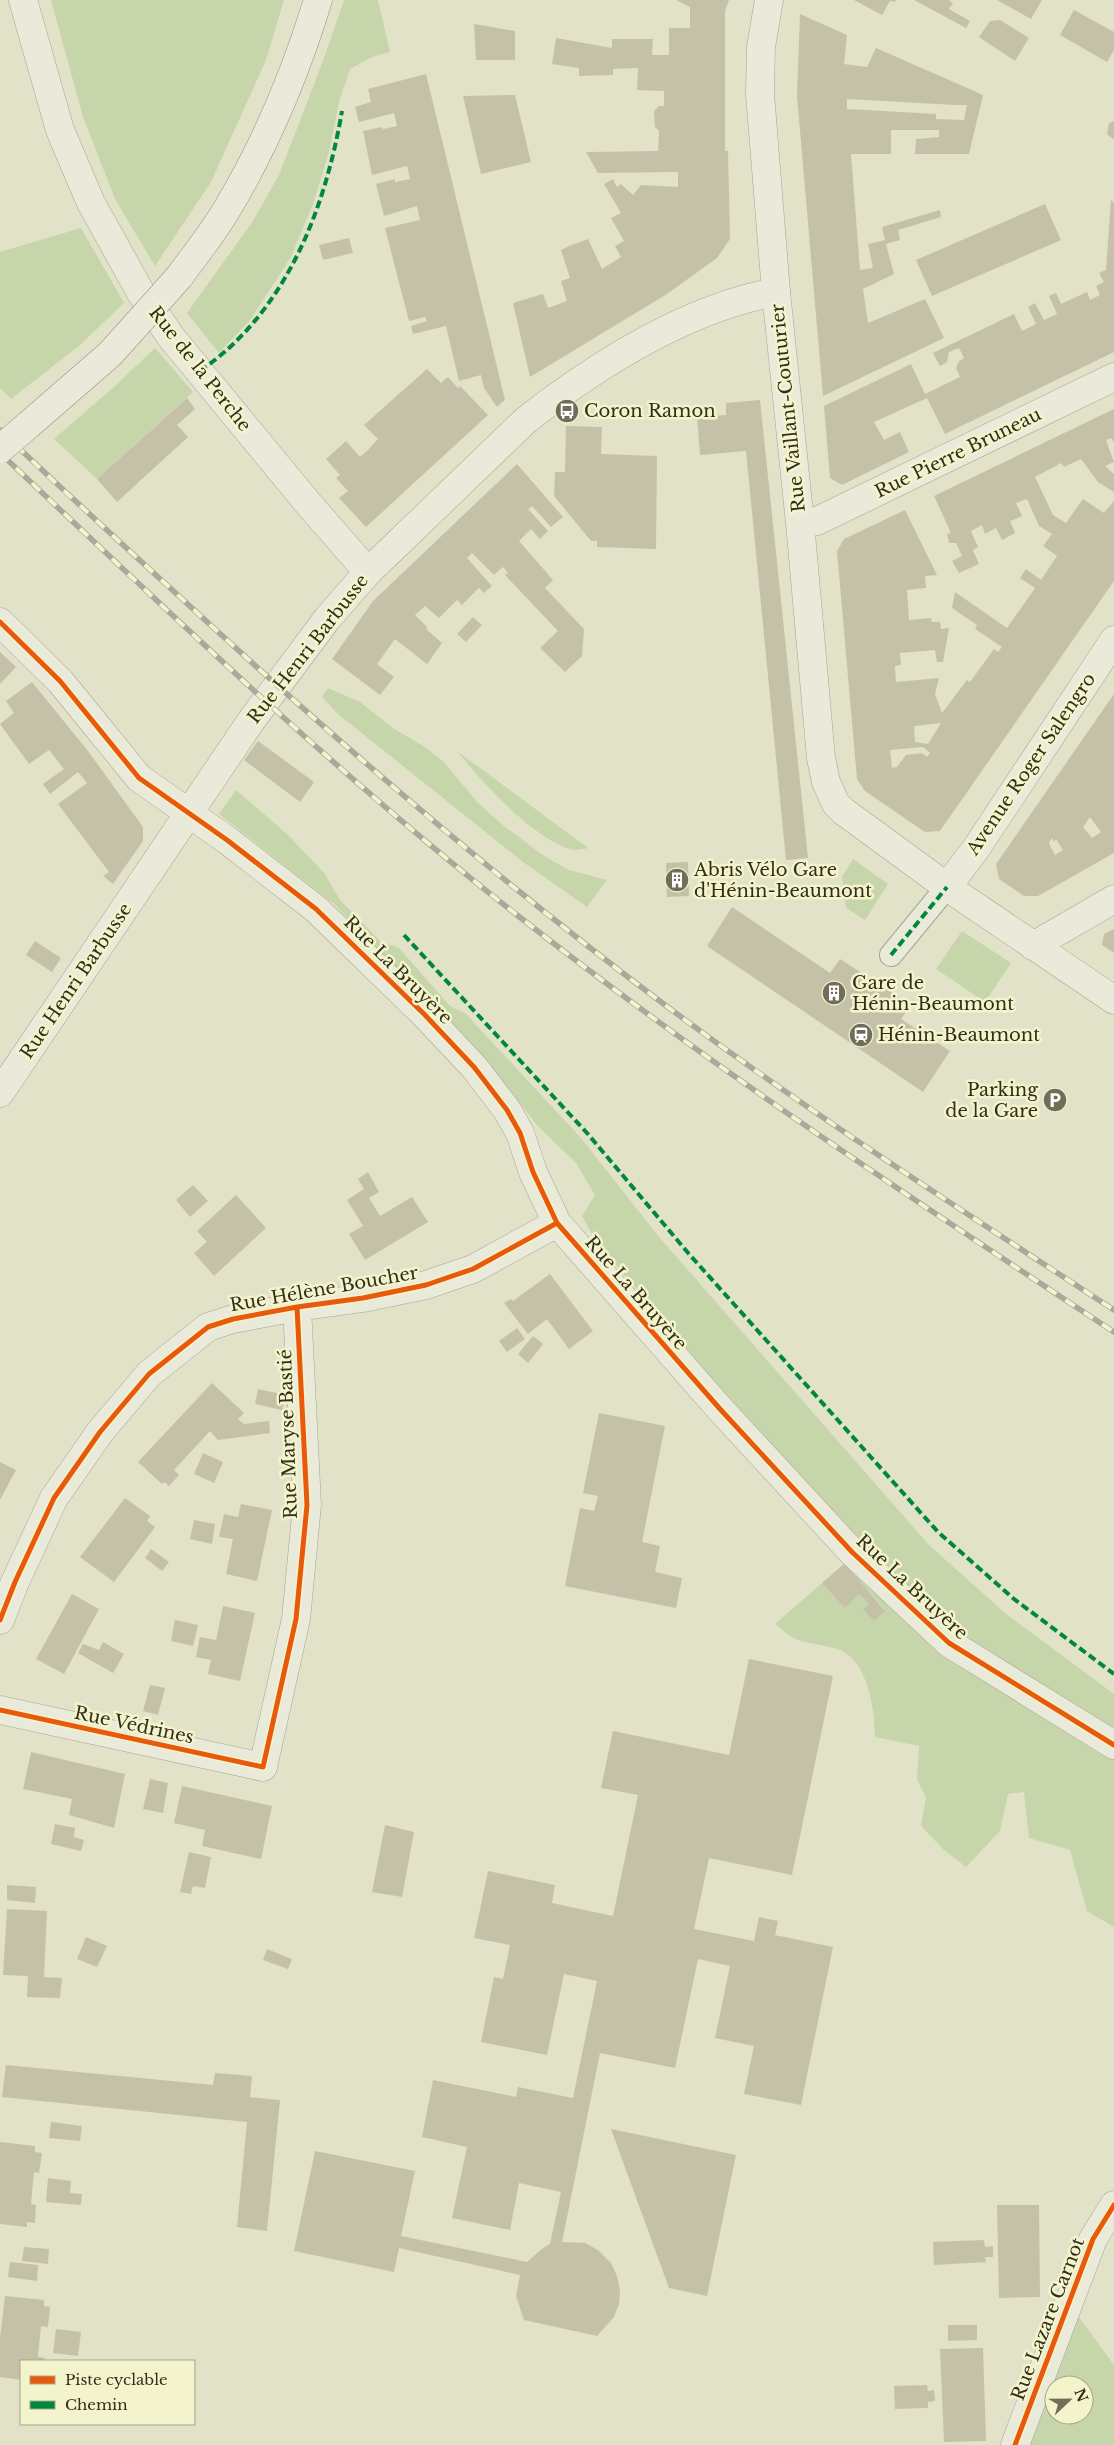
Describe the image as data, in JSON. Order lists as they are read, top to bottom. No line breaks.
{"streets":{"street":["Rue de la Perche","Rue Vaillant-Couturier","Rue Pierre Bruneau","Rue Henri Barbusse","Avenue Roger Salengro","Rue La Bruyère","Rue Hélène Boucher","Rue Maryse Bastié","Rue Védrines","Rue Lazare Carnot"]},"crossings":[["Rue de la Perche","Rue Henri Barbusse"],["Rue Vaillant-Couturier","Rue Pierre Bruneau"],["Rue Vaillant-Couturier","Rue Henri Barbusse"],["Rue Vaillant-Couturier","Avenue Roger Salengro"],["Rue Henri Barbusse","Rue La Bruyère"],["Rue La Bruyère","Rue Hélène Boucher"],["Rue Hélène Boucher","Rue Maryse Bastié"],["Rue Maryse Bastié","Rue Védrines"]],"places":{"bus stop":["Coron Ramon"],"building":["Abris Vélo Gare d'Hénin-Beaumont","Gare de Hénin-Beaumont"],"station":["Hénin-Beaumont"],"parking":["Parking de la Gare"]},"legend":["Piste cyclable","Chemin"],"north":"right"}
